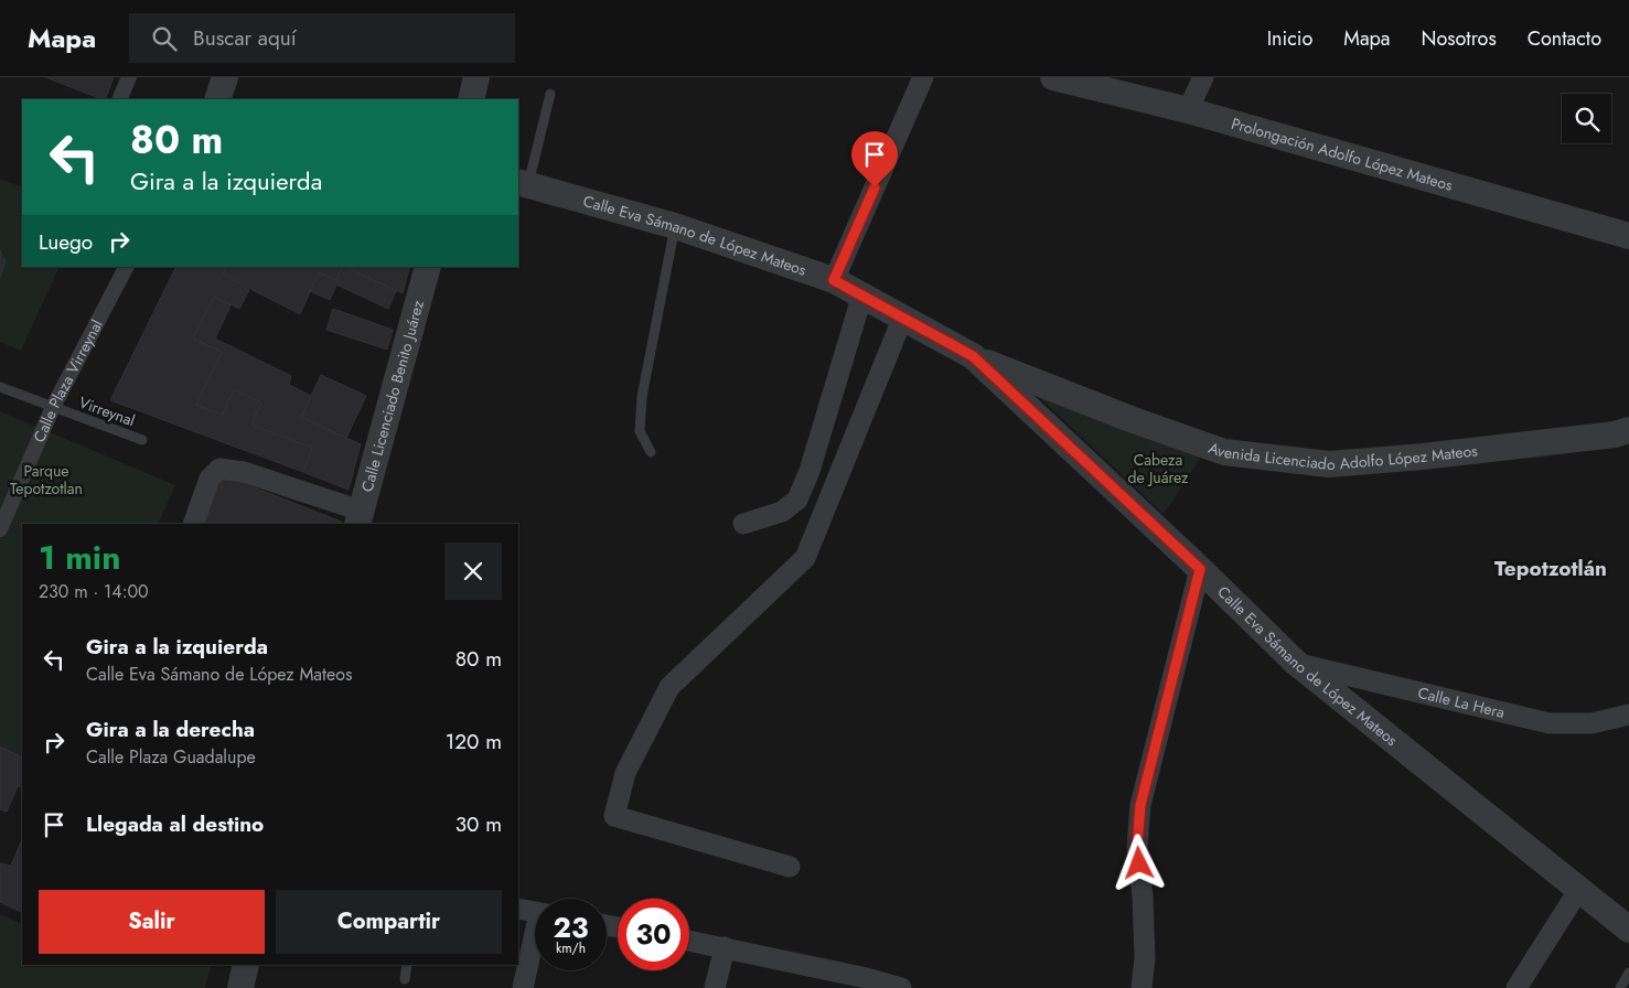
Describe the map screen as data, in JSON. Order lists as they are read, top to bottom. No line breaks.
{"streets":{"street":["Prolongación Adolfo López Mateos","Calle Eva Sámano de López Mateos","Calle Plaza Virreynal","Calle Licenciado Benito Juárez","Avenida Licenciado Adolfo López Mateos","Calle La Hera"],"lane":["Virreynal"]},"crossings":[["Calle Eva Sámano de López Mateos","Avenida Licenciado Adolfo López Mateos"],["Calle Eva Sámano de López Mateos","Calle La Hera"],["Calle Plaza Virreynal","Virreynal"]],"districts":["Tepotzotlán"],"parks":["Cabeza de Juárez","Parque Tepotzotlan"],"page":{"header":"Mapa","search":"Buscar aquí","nav":["Inicio","Mapa","Nosotros","Contacto"],"turn":["80 m","Gira a la izquierda"],"then":"Luego","heading":["1 min","230 m · 14:00"],"list":[{"name":"Gira a la izquierda","note":"Calle Eva Sámano de López Mateos","value":"80 m"},{"name":"Gira a la derecha","note":"Calle Plaza Guadalupe","value":"120 m"},{"name":"Llegada al destino","value":"30 m"}],"buttons":["Salir","Compartir"],"speed":"23 km/h","limit":"30"}}
